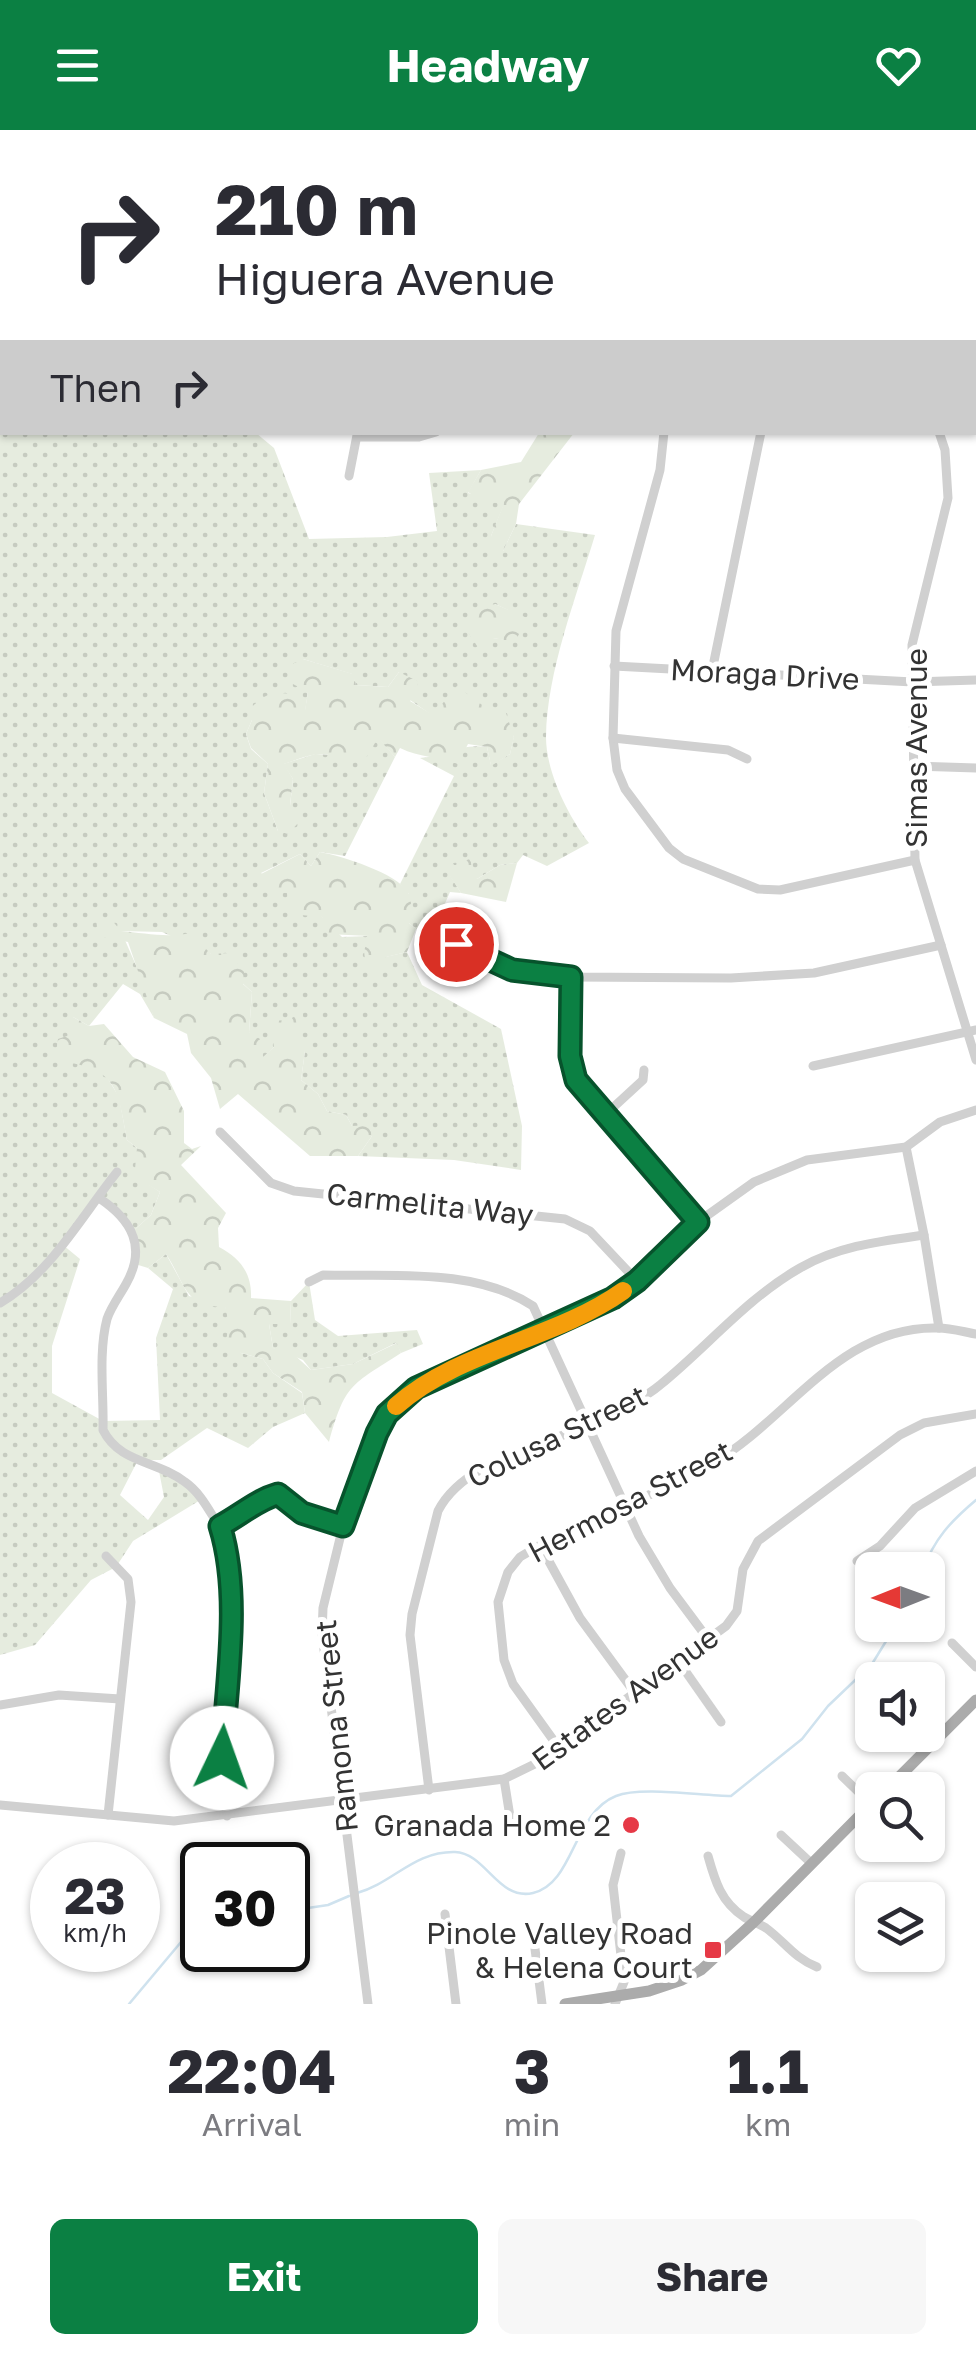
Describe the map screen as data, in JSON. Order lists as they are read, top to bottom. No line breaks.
{"streets":{"street":["Moraga Drive","Simas Avenue","Carmelita Way","Colusa Street","Hermosa Street","Estates Avenue","Ramona Street"]},"crossings":[["Moraga Drive","Simas Avenue"],["Carmelita Way","Ramona Street"],["Colusa Street","Estates Avenue"],["Hermosa Street","Estates Avenue"],["Estates Avenue","Ramona Street"]],"places":{"other":["Granada Home 2"],"transit":["Pinole Valley Road & Helena Court"]},"north":"left","page":{"header":"Headway","turn":["210 m","Higuera Avenue"],"then":"Then","speed":"23 km/h","limit":"30","eta":["22:04","Arrival","3","min","1.1","km"],"buttons":["Exit","Share"]}}
